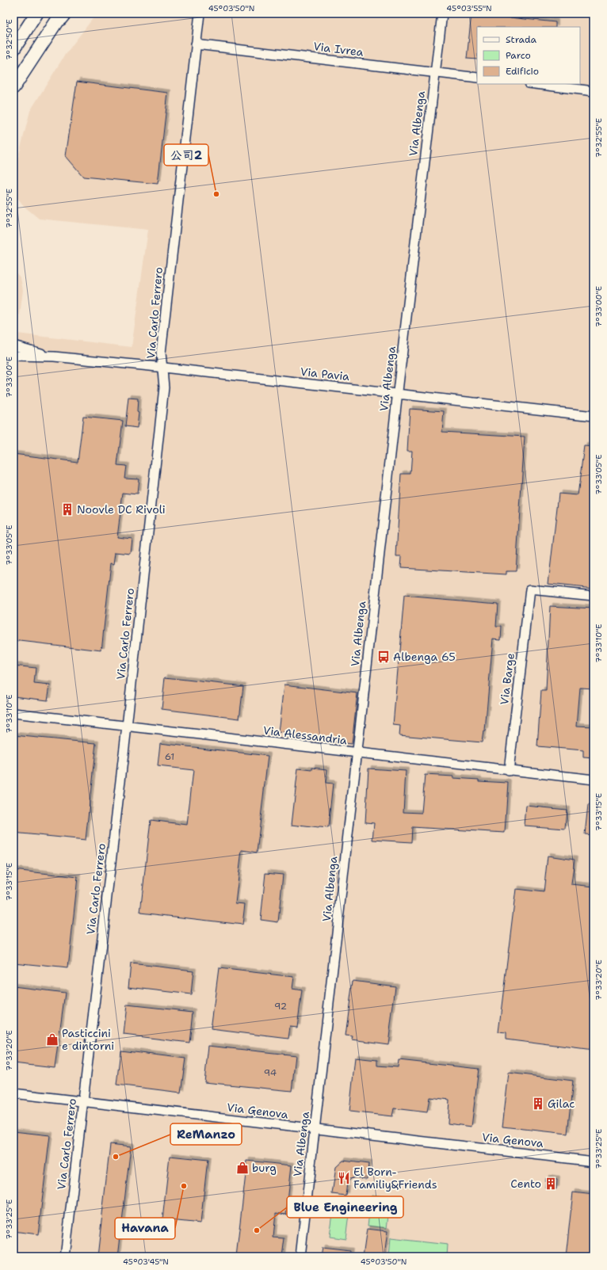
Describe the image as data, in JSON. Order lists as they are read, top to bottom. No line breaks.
{"streets":{"street":["Via Ivrea","Via Albenga","Via Carlo Ferrero","Via Pavia","Via Barge","Via Alessandria","Via Genova"]},"crossings":[["Via Ivrea","Via Albenga"],["Via Ivrea","Via Carlo Ferrero"],["Via Albenga","Via Pavia"],["Via Albenga","Via Alessandria"],["Via Albenga","Via Genova"],["Via Carlo Ferrero","Via Pavia"],["Via Carlo Ferrero","Via Alessandria"],["Via Carlo Ferrero","Via Genova"],["Via Barge","Via Alessandria"]],"places":{"other":["公司2","ReManzo","Havana","Blue Engineering"],"building":["Noovle DC Rivoli","Gilac","Cento"],"bus stop":["Albenga 65"],"shop":["Pasticcini e dintorni","burg"],"restaurant":["El Born- Familiy&Friends"]},"house_numbers":["61","92","94"],"legend":["Strada","Parco","Edificio"],"coordinates":["45°03'50\"N","45°03'55\"N","7°32'50\"E","7°32'55\"E","7°33'00\"E","7°33'05\"E","7°33'10\"E","7°33'15\"E","7°33'20\"E","7°33'25\"E","45°03'45\"N"]}
